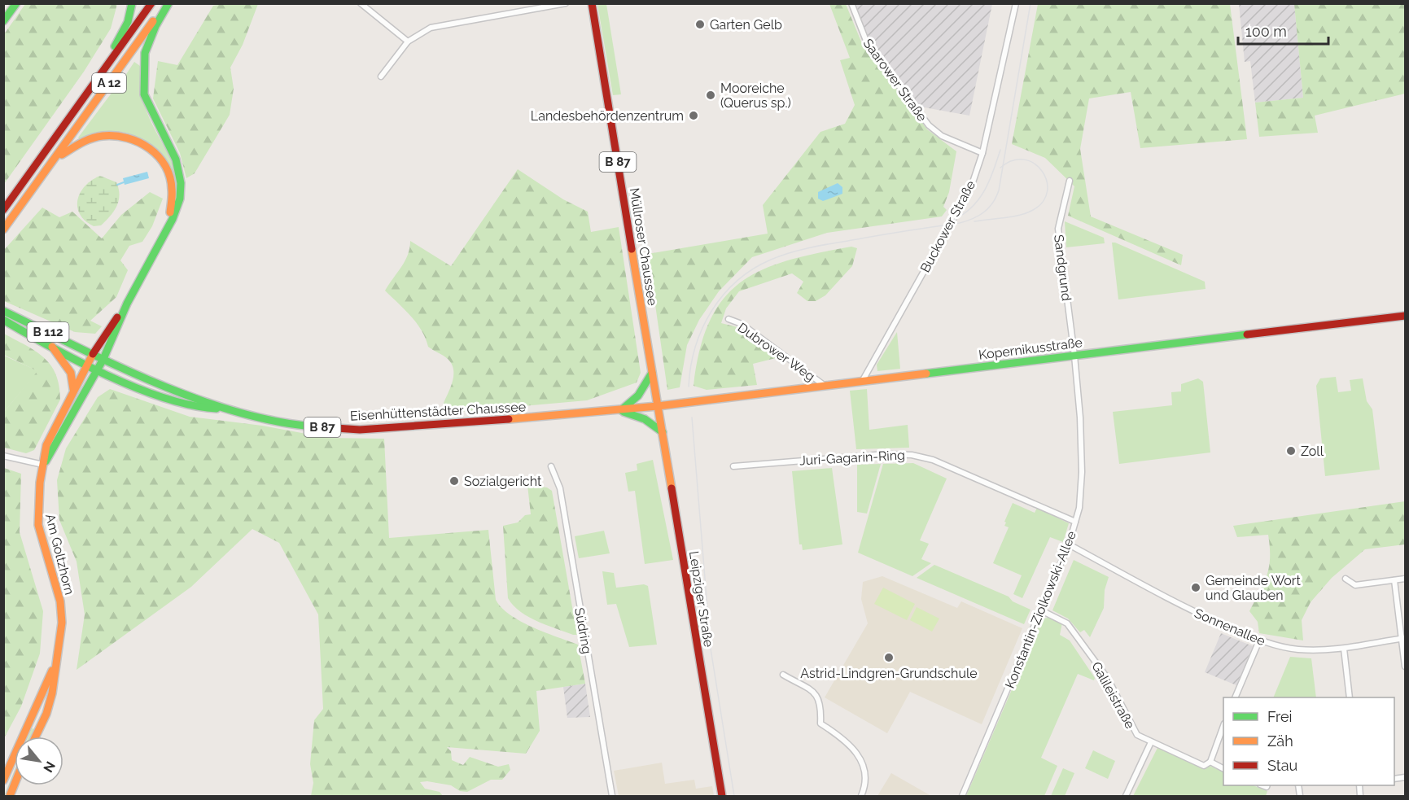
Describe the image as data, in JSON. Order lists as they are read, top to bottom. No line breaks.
{"streets":{"main road":["A 12","B 87","Müllroser Chaussee","B 112","Kopernikusstraße","Eisenhüttenstädter Chaussee","Am Goltzhorn","Leipziger Straße"],"street":["Saarower Straße","Buckower Straße","Sandgrund","Dubrower Weg","Juri-Gagarin-Ring","Konstantin-Ziolkowski-Allee","Sonnenallee","Südring","Galileistraße"]},"crossings":[["Saarower Straße","Buckower Straße"],["Buckower Straße","Kopernikusstraße"],["Müllroser Chaussee","Kopernikusstraße"],["Müllroser Chaussee","Eisenhüttenstädter Chaussee"],["Müllroser Chaussee","Leipziger Straße"],["Sandgrund","Kopernikusstraße"],["Sandgrund","Konstantin-Ziolkowski-Allee"],["Kopernikusstraße","Dubrower Weg"],["Kopernikusstraße","Eisenhüttenstädter Chaussee"],["Kopernikusstraße","Leipziger Straße"],["Kopernikusstraße","Konstantin-Ziolkowski-Allee"],["Eisenhüttenstädter Chaussee","Am Goltzhorn"],["Eisenhüttenstädter Chaussee","Leipziger Straße"],["Juri-Gagarin-Ring","Konstantin-Ziolkowski-Allee"],["Konstantin-Ziolkowski-Allee","Sonnenallee"],["Konstantin-Ziolkowski-Allee","Galileistraße"]],"places":["Garten Gelb","Mooreiche (Querus sp.)","Landesbehördenzentrum","Zoll","Sozialgericht","Gemeinde Wort und Glauben","Astrid-Lindgren-Grundschule"],"legend":["Frei","Zäh","Stau"],"scale_bar":"100 m","north":"bottom right"}
